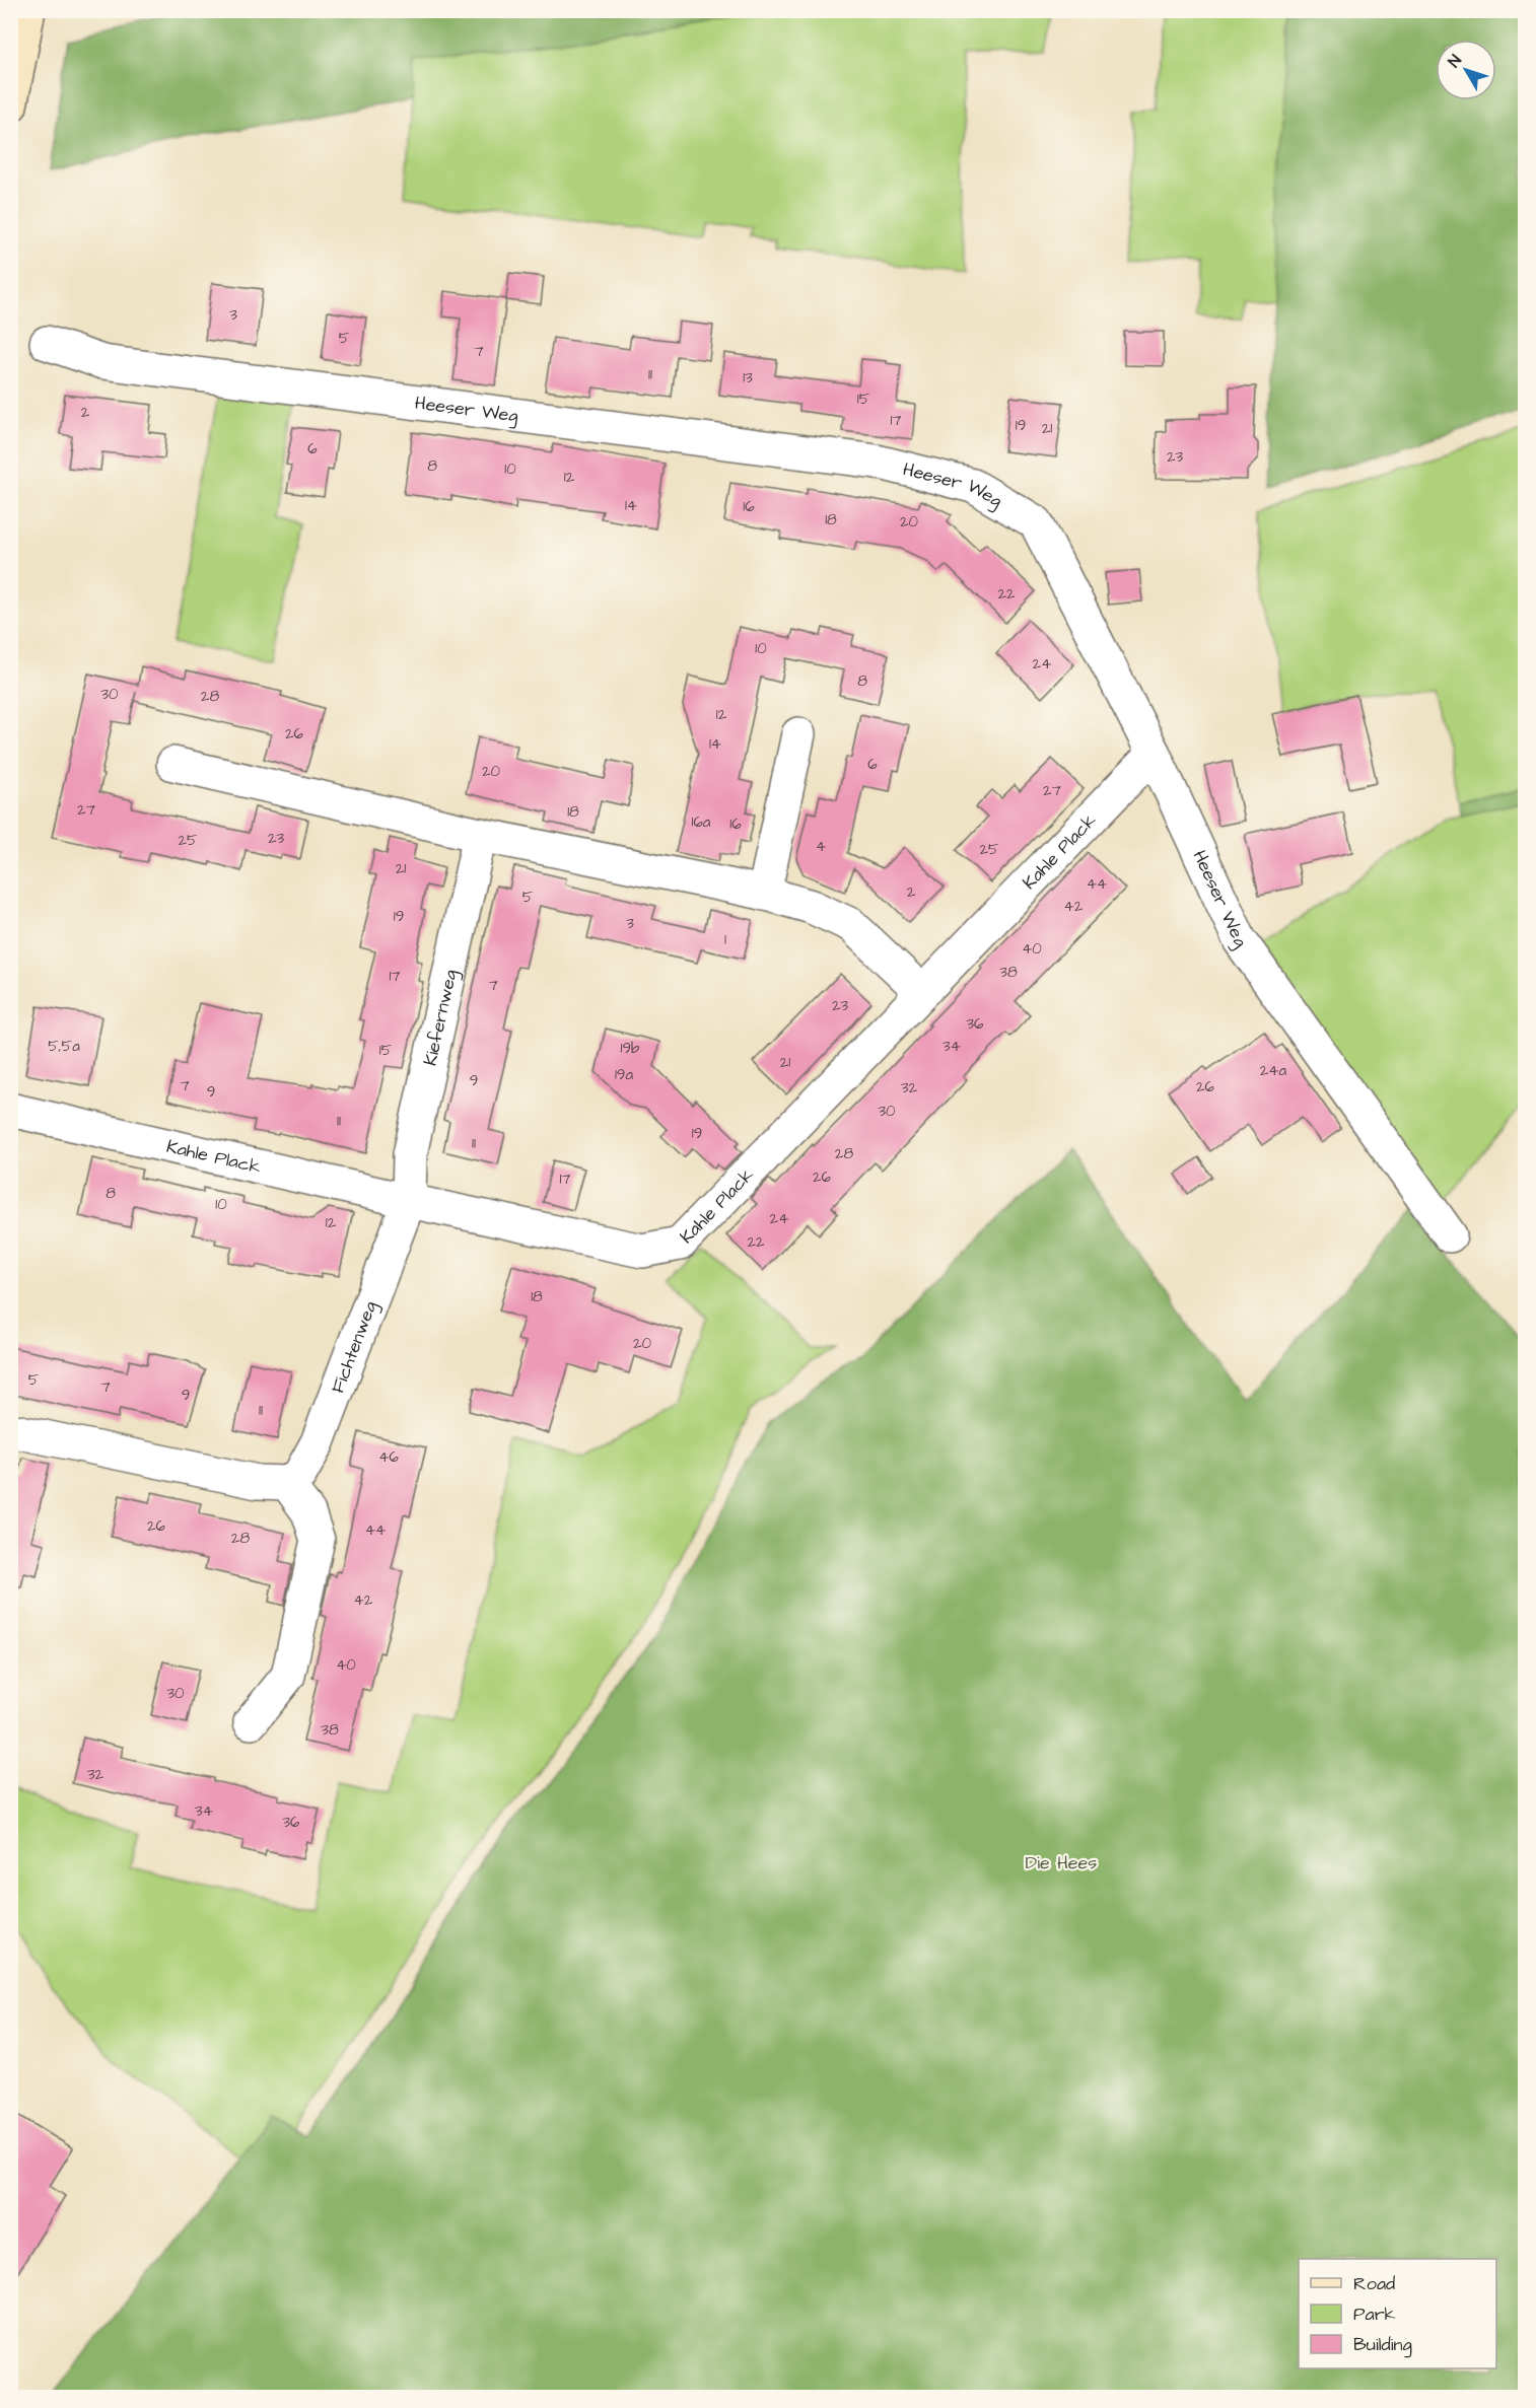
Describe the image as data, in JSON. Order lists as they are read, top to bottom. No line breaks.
{"streets":{"street":["Heeser Weg","Kahle Plack","Kiefernweg","Fichtenweg"]},"crossings":[["Heeser Weg","Kahle Plack"],["Kahle Plack","Kiefernweg"],["Kahle Plack","Fichtenweg"],["Kiefernweg","Fichtenweg"]],"parks":["Die Hees"],"house_numbers":["3","5","7","11","13","15","2","17","19","21","6","23","8","10","12","14","16","18","20","22","10","24","8","30","28","12","26","14","6","20","27","27","18","16a","16","23","25","4","25","21","44","2","5","42","19","3","1","40","38","17","7","23","36","5,5a","34","19b","15","21","24a","19a","9","7","26","32","9","30","11","19","11","28","26","17","8","10","24","12","22","18","20","5","7","9","11","46","26","44","28","42","40","30","38","32","34","36"],"legend":["Road","Park","Building"],"north":"top left"}
